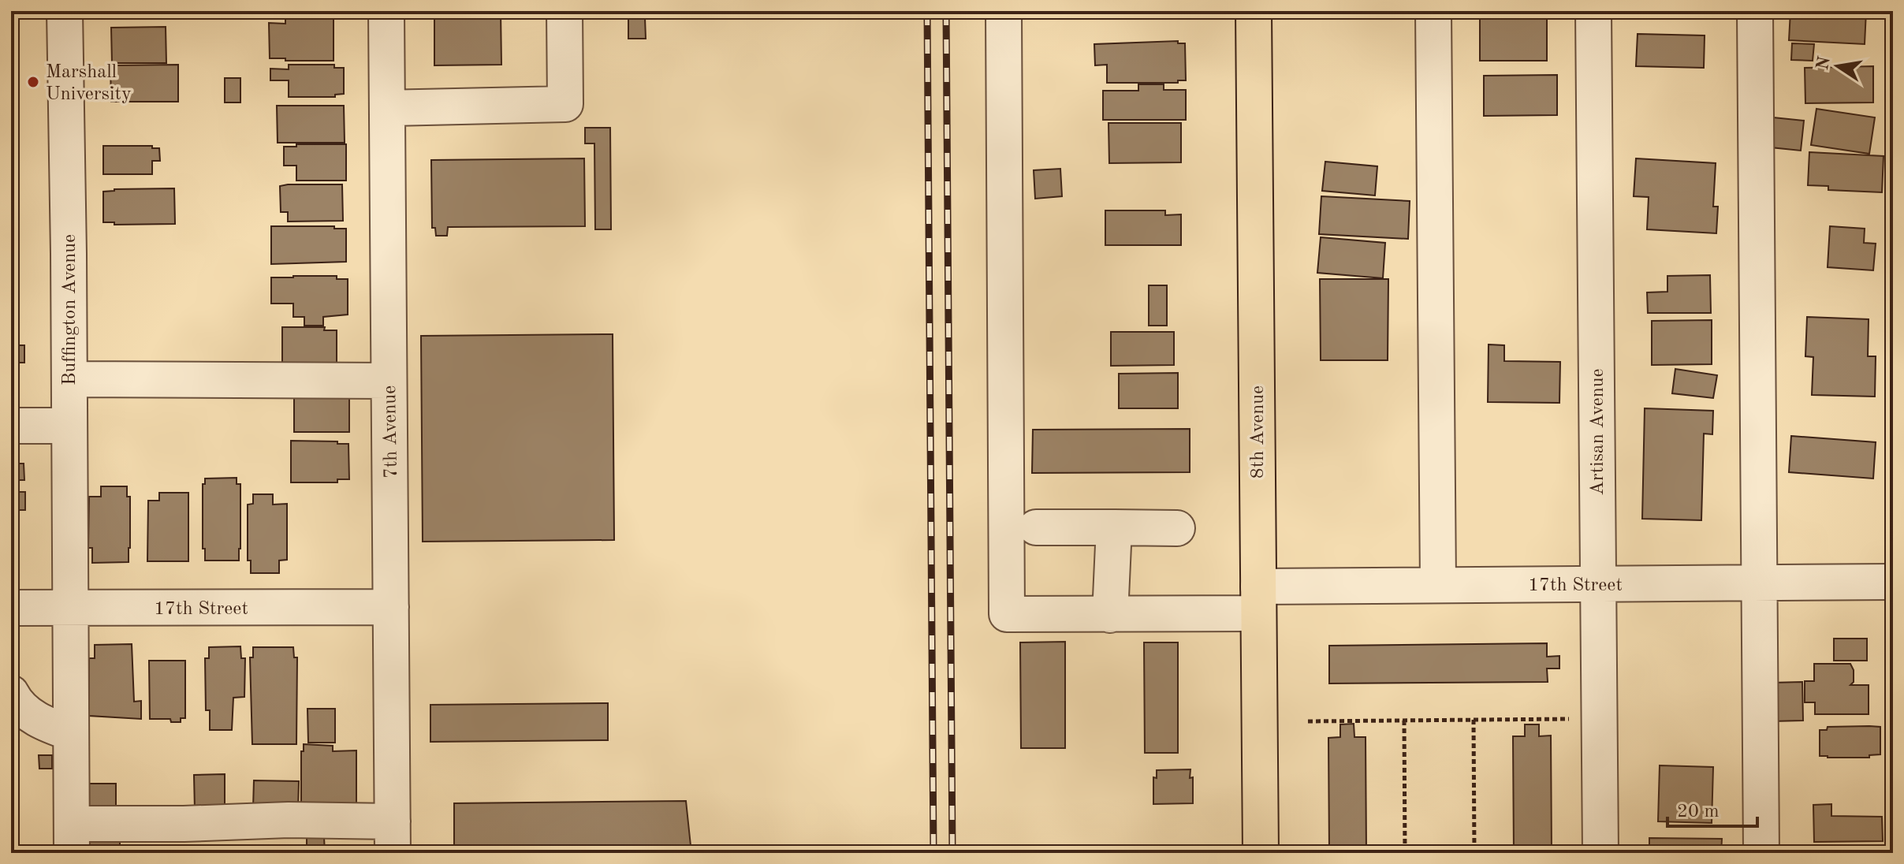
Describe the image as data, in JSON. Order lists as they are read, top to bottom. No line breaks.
{"streets":{"main road":["8th Avenue"],"street":["Buffington Avenue","7th Avenue","Artisan Avenue","17th Street"]},"crossings":[["Buffington Avenue","17th Street"],["7th Avenue","17th Street"],["8th Avenue","17th Street"],["Artisan Avenue","17th Street"]],"places":["Marshall University"],"scale_bar":"20 m","north":"left"}
